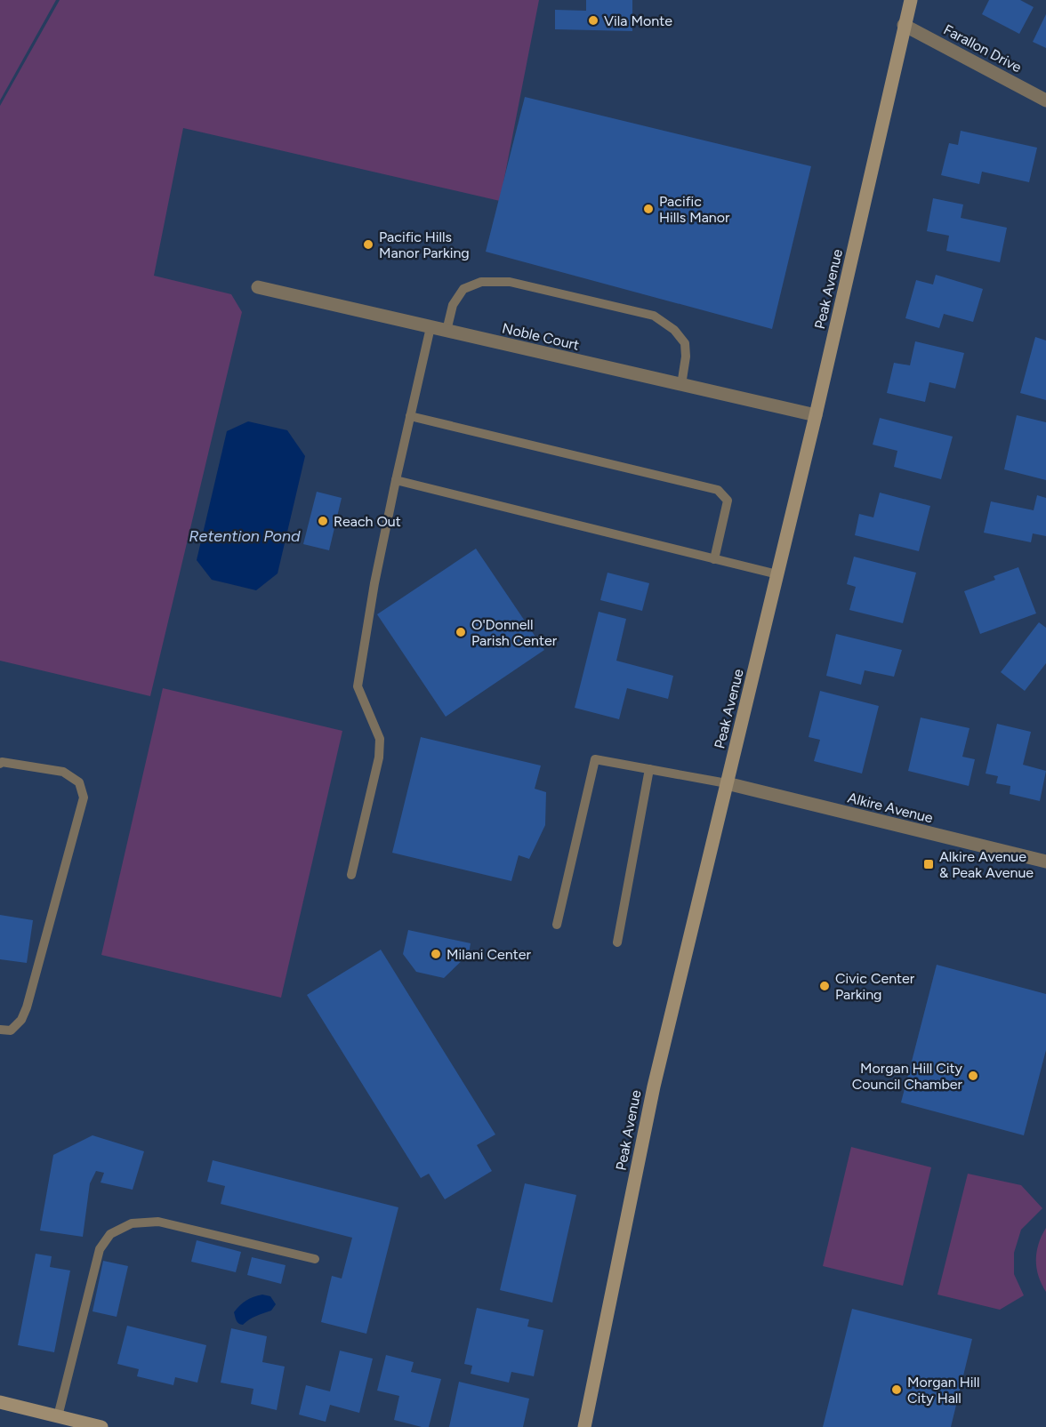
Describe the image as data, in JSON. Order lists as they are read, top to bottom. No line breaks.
{"streets":{"street":["Farallon Drive","Peak Avenue","Noble Court","Alkire Avenue"]},"crossings":[["Farallon Drive","Peak Avenue"],["Peak Avenue","Noble Court"],["Peak Avenue","Alkire Avenue"]],"water":["Retention Pond"],"places":{"other":["Vila Monte","Pacific Hills Manor","Pacific Hills Manor Parking","Reach Out","O'Donnell Parish Center","Milani Center","Civic Center Parking","Morgan Hill City Council Chamber","Morgan Hill City Hall"],"transit":["Alkire Avenue & Peak Avenue"]}}
